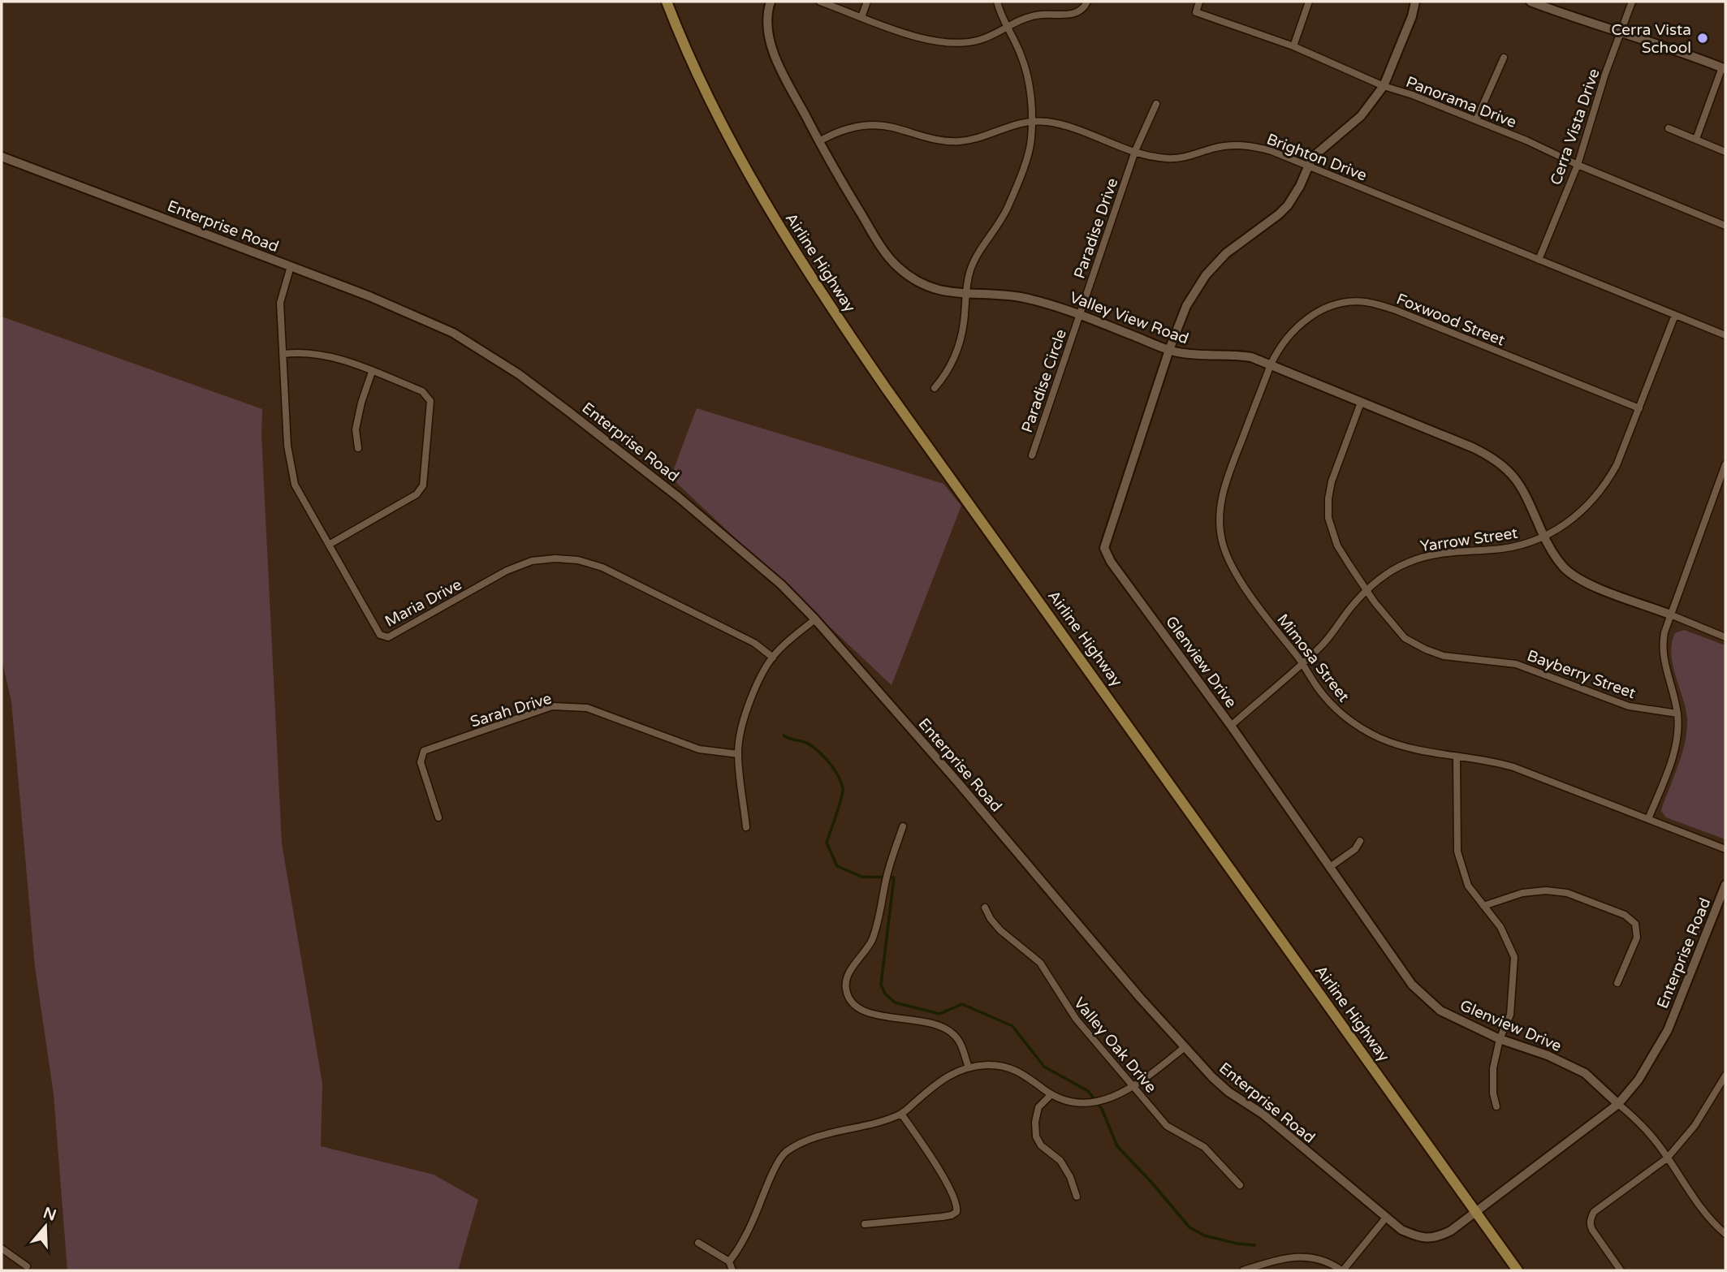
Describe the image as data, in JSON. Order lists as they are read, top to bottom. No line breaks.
{"streets":{"main road":["Airline Highway"],"street":["Panorama Drive","Cerra Vista Drive","Brighton Drive","Enterprise Road","Paradise Drive","Valley View Road","Foxwood Street","Paradise Circle","Yarrow Street","Maria Drive","Mimosa Street","Glenview Drive","Bayberry Street","Sarah Drive","Valley Oak Drive"]},"crossings":[["Panorama Drive","Cerra Vista Drive"],["Panorama Drive","Glenview Drive"],["Cerra Vista Drive","Brighton Drive"],["Brighton Drive","Paradise Drive"],["Brighton Drive","Valley View Road"],["Brighton Drive","Yarrow Street"],["Brighton Drive","Glenview Drive"],["Enterprise Road","Airline Highway"],["Enterprise Road","Maria Drive"],["Enterprise Road","Glenview Drive"],["Paradise Drive","Valley View Road"],["Paradise Drive","Paradise Circle"],["Valley View Road","Foxwood Street"],["Valley View Road","Paradise Circle"],["Valley View Road","Yarrow Street"],["Valley View Road","Mimosa Street"],["Valley View Road","Glenview Drive"],["Valley View Road","Bayberry Street"],["Foxwood Street","Yarrow Street"],["Foxwood Street","Mimosa Street"],["Yarrow Street","Mimosa Street"],["Yarrow Street","Glenview Drive"],["Yarrow Street","Bayberry Street"]],"places":["Cerra Vista School"],"north":"top"}
